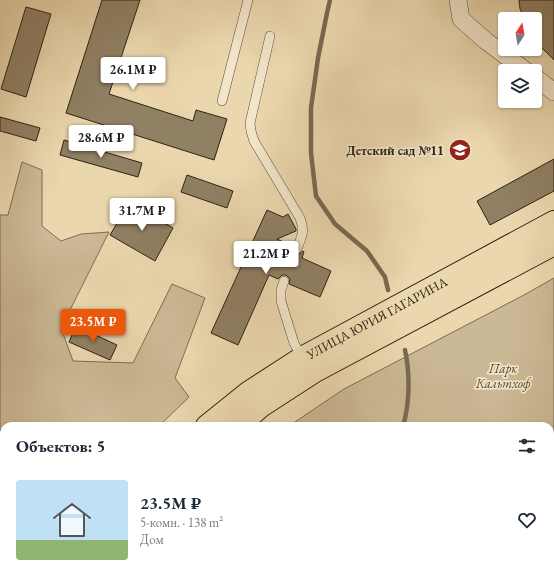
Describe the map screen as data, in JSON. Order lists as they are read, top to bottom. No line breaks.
{"streets":{"main road":["УЛИЦА ЮРИЯ ГАГАРИНА"]},"parks":["Парк Кальтхоф"],"places":{"school or university":["Детский сад №11"]},"north":"top","page":{"price":["26.1M ₽","28.6M ₽","31.7M ₽","21.2M ₽","23.5M ₽"],"heading":"Объектов: 5","list":[{"name":"23.5M ₽","note":"5-комн. · 138 m² · Дом"}]}}
